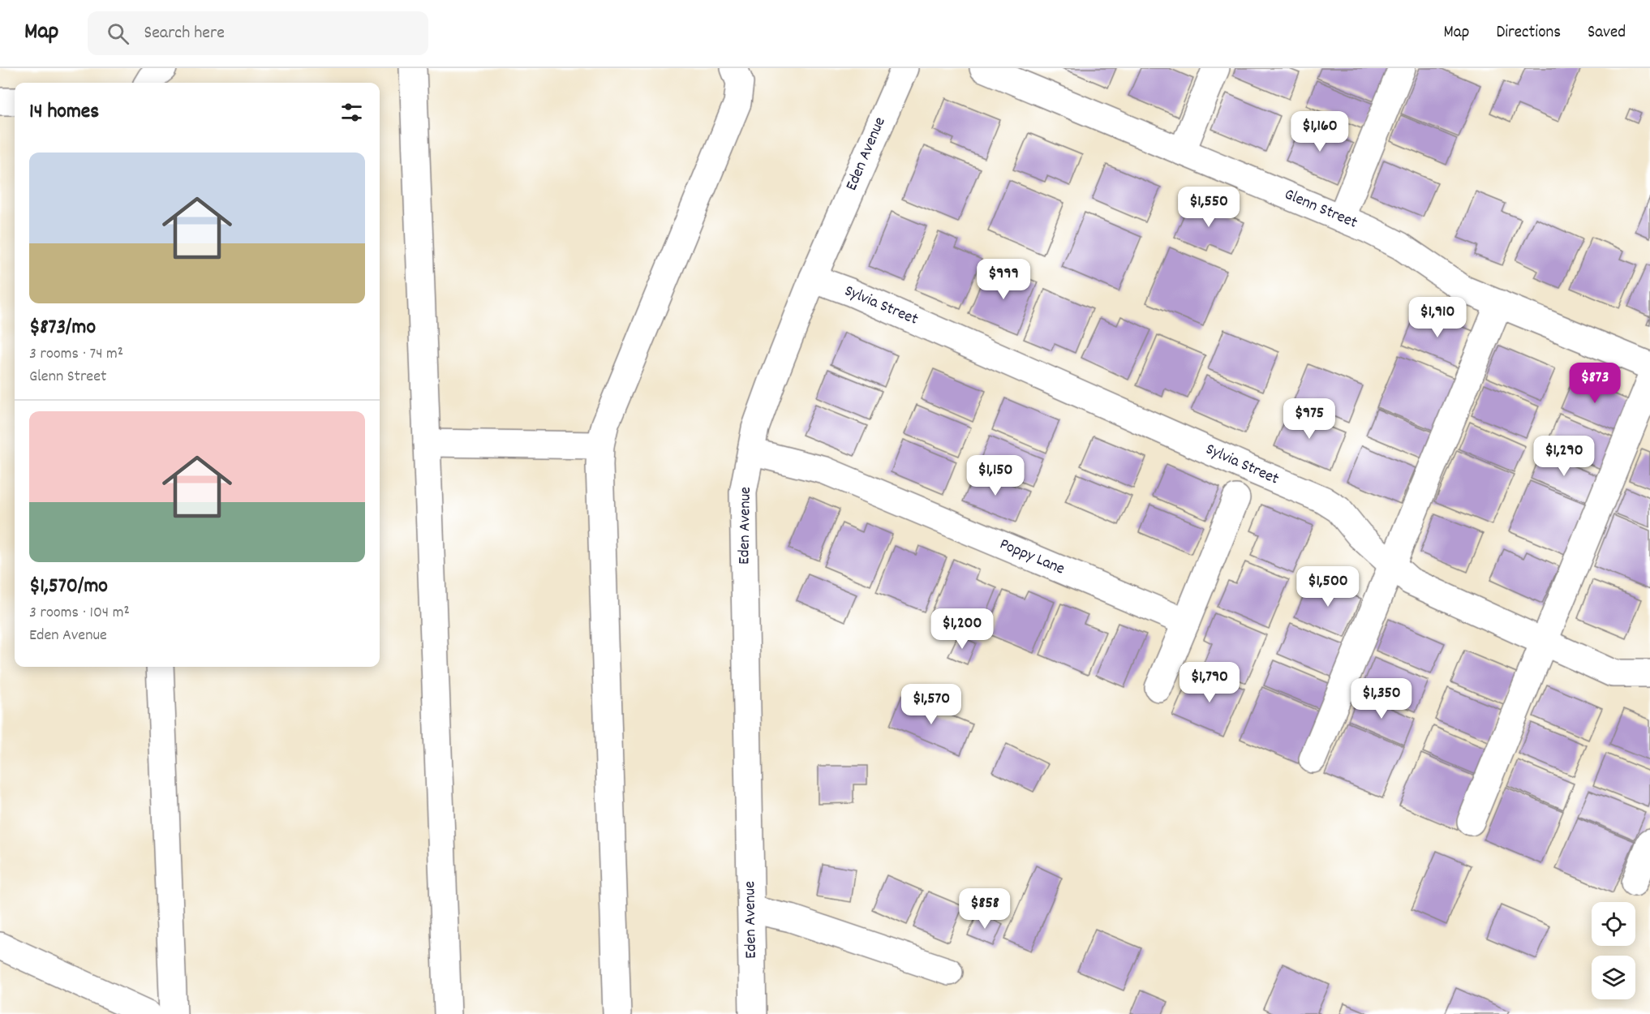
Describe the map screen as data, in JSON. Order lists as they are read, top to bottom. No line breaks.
{"streets":{"street":["Eden Avenue","Glenn Street","Sylvia Street","Poppy Lane"]},"crossings":[["Eden Avenue","Sylvia Street"],["Eden Avenue","Poppy Lane"]],"page":{"header":"Map","search":"Search here","nav":["Map","Directions","Saved"],"heading":"14 homes","price":["$1,160","$1,550","$999","$1,910","$873","$975","$1,290","$1,150","$1,500","$1,200","$1,790","$1,350","$1,570","$858"],"list":[{"name":"$873/mo","note":"3 rooms · 74 m² · Glenn Street"},{"name":"$1,570/mo","note":"3 rooms · 104 m² · Eden Avenue"}]}}
